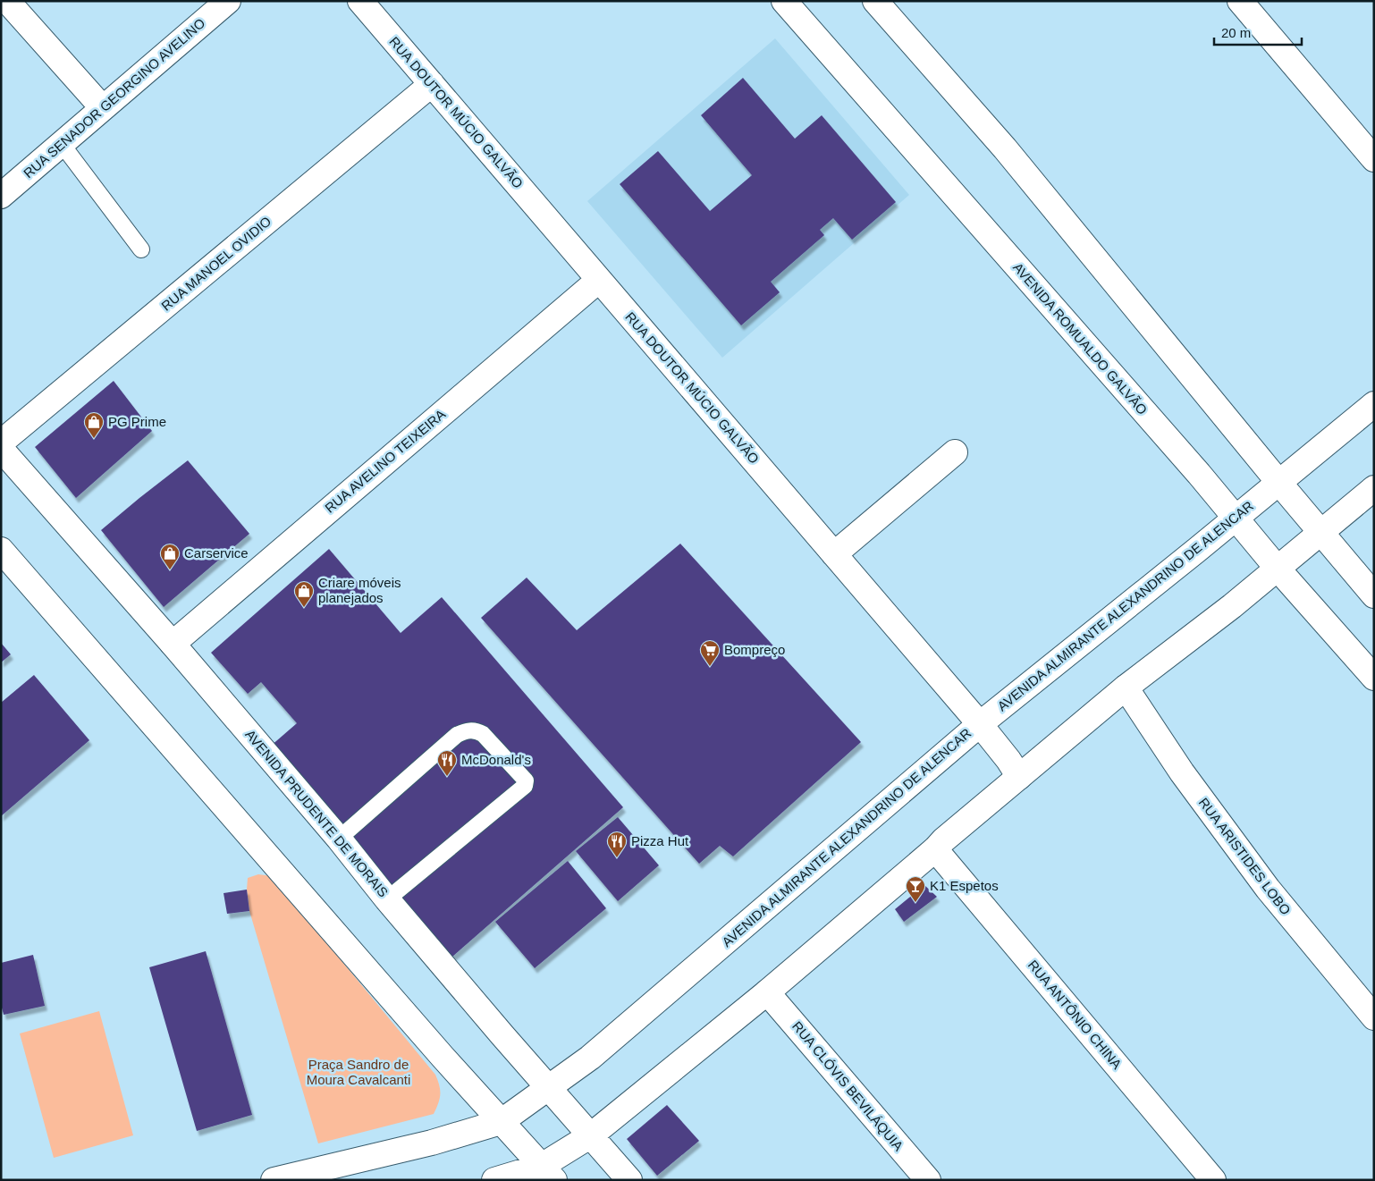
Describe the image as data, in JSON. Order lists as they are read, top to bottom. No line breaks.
{"streets":{"main road":["RUA SENADOR GEORGINO AVELINO","RUA DOUTOR MÚCIO GALVÃO","RUA MANOEL OVIDIO","AVENIDA ROMUALDO GALVÃO","RUA AVELINO TEIXEIRA","AVENIDA ALMIRANTE ALEXANDRINO DE ALENCAR","AVENIDA PRUDENTE DE MORAIS","RUA ARISTIDES LOBO","RUA ANTÔNIO CHINA","RUA CLÓVIS BEVILÁQUIA"]},"crossings":[["RUA DOUTOR MÚCIO GALVÃO","RUA MANOEL OVIDIO"],["RUA DOUTOR MÚCIO GALVÃO","RUA AVELINO TEIXEIRA"],["RUA DOUTOR MÚCIO GALVÃO","AVENIDA ALMIRANTE ALEXANDRINO DE ALENCAR"],["AVENIDA ROMUALDO GALVÃO","AVENIDA ALMIRANTE ALEXANDRINO DE ALENCAR"],["RUA AVELINO TEIXEIRA","AVENIDA PRUDENTE DE MORAIS"],["AVENIDA ALMIRANTE ALEXANDRINO DE ALENCAR","AVENIDA PRUDENTE DE MORAIS"]],"parks":["Praça Sandro de Moura Cavalcanti"],"places":{"shop":["PG Prime","Carservice","Criare móveis planejados"],"supermarket":["Bompreço"],"restaurant":["McDonald's","Pizza Hut"],"bar":["K1 Espetos"]},"scale_bar":"20 m"}
